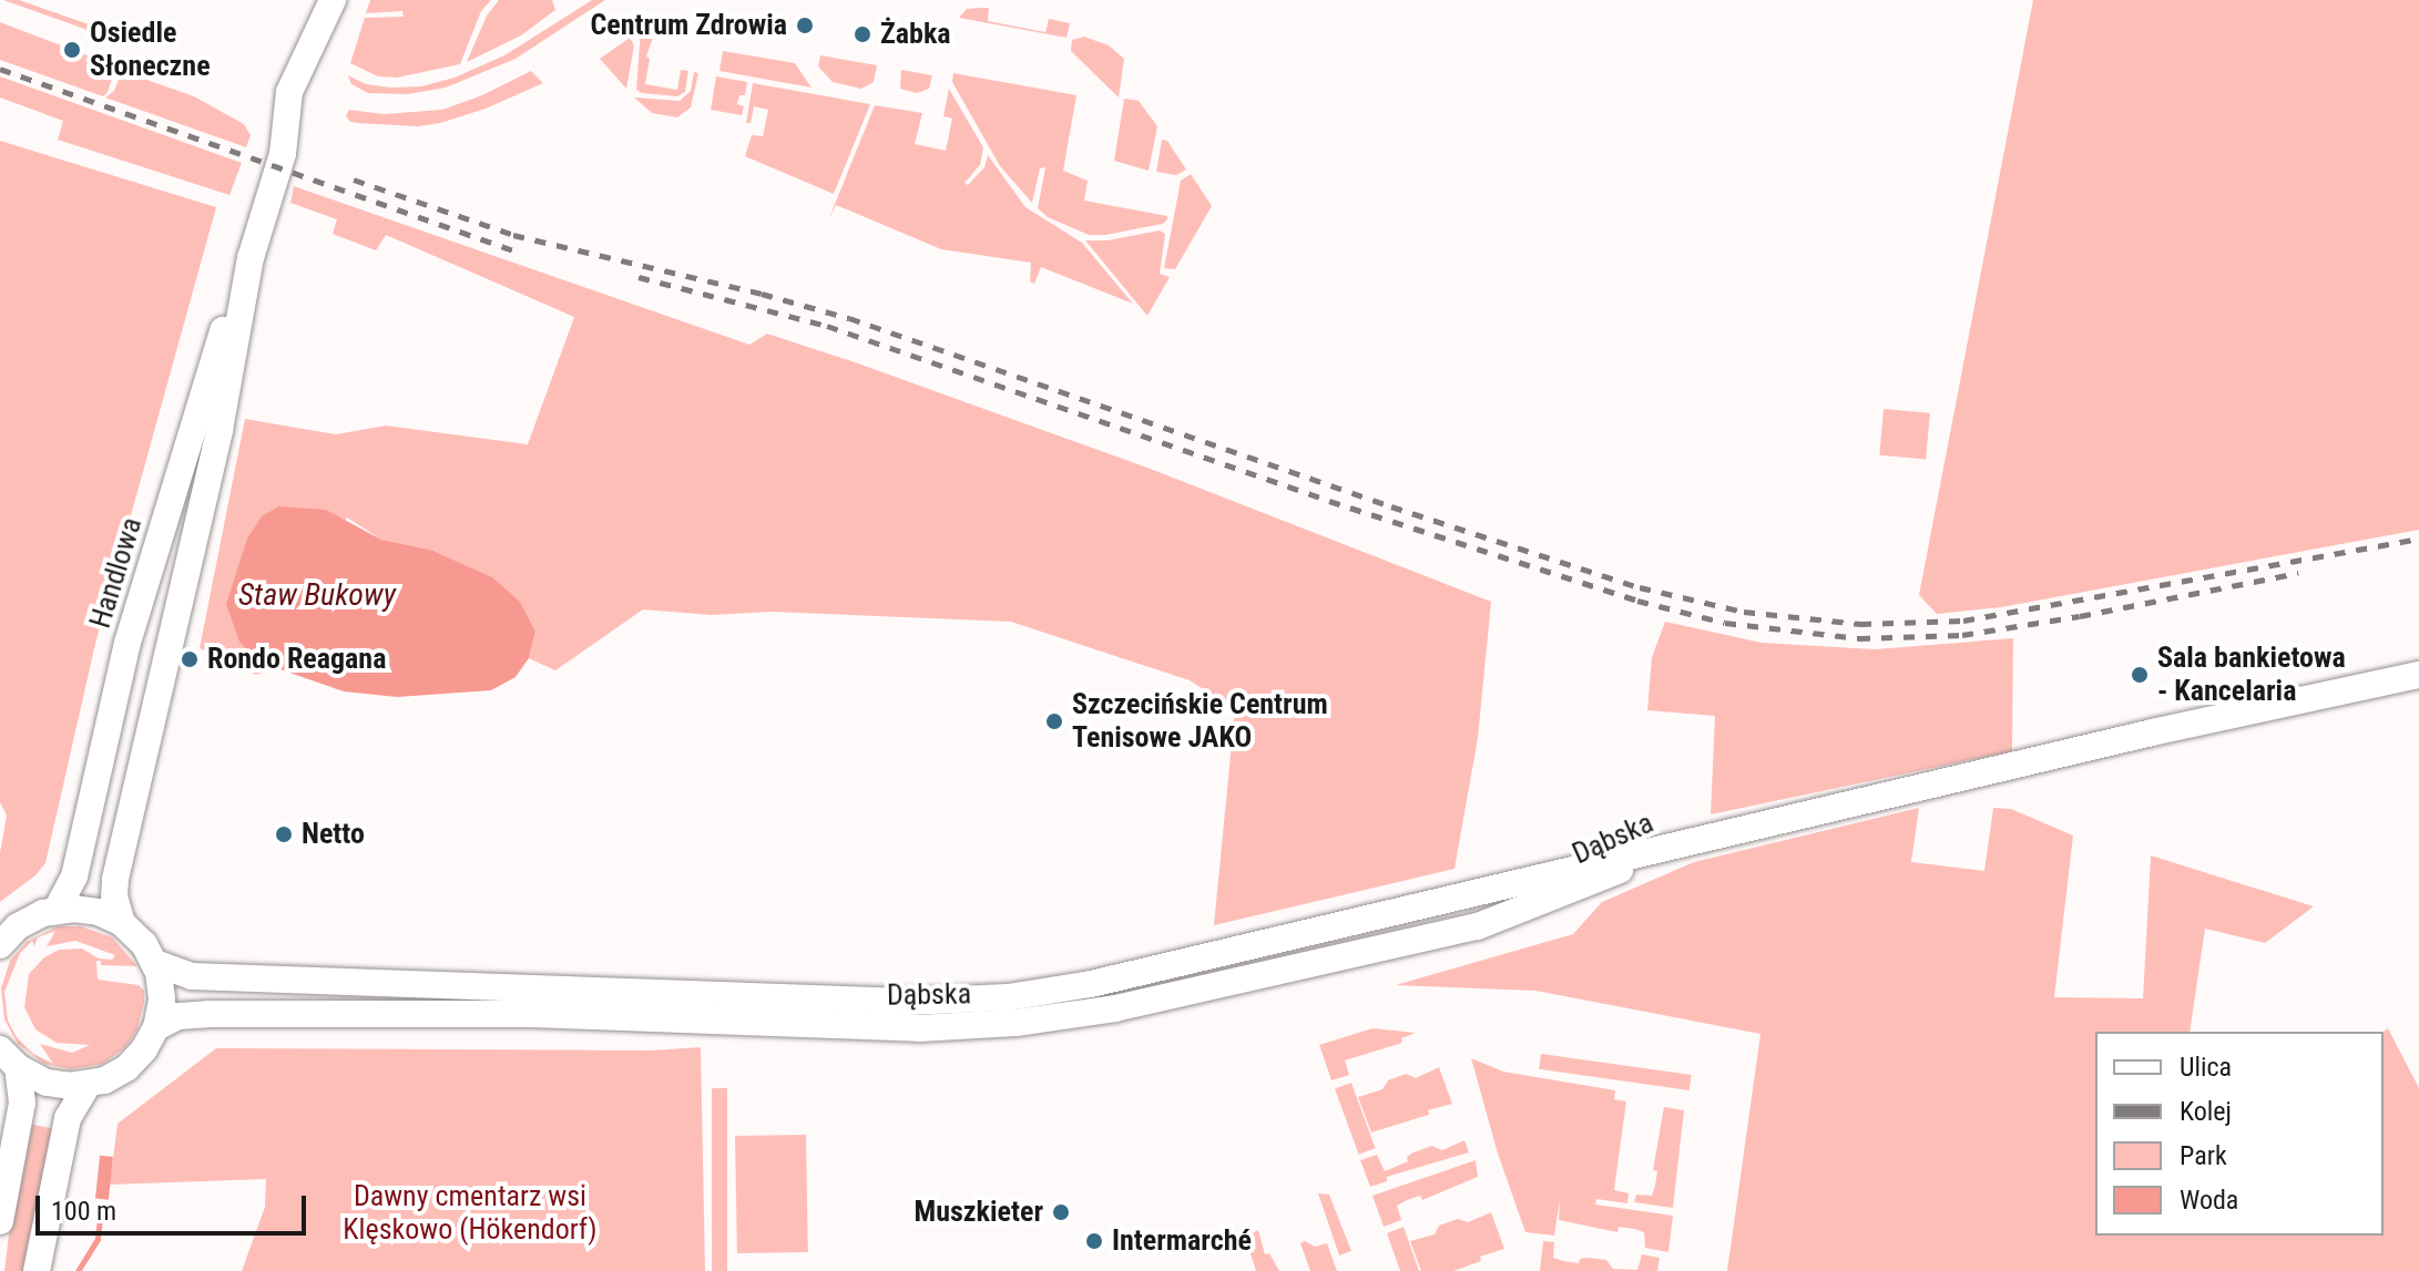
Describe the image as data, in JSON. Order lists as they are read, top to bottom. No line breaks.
{"streets":{"street":["Handlowa","Dąbska"]},"water":["Staw Bukowy"],"parks":["Dawny cmentarz wsi Klęskowo (Hökendorf)"],"places":["Centrum Zdrowia","Żabka","Osiedle Słoneczne","Rondo Reagana","Sala bankietowa - Kancelaria","Szczecińskie Centrum Tenisowe JAKO","Netto","Muszkieter","Intermarché"],"legend":["Ulica","Kolej","Park","Woda"],"scale_bar":"100 m"}
